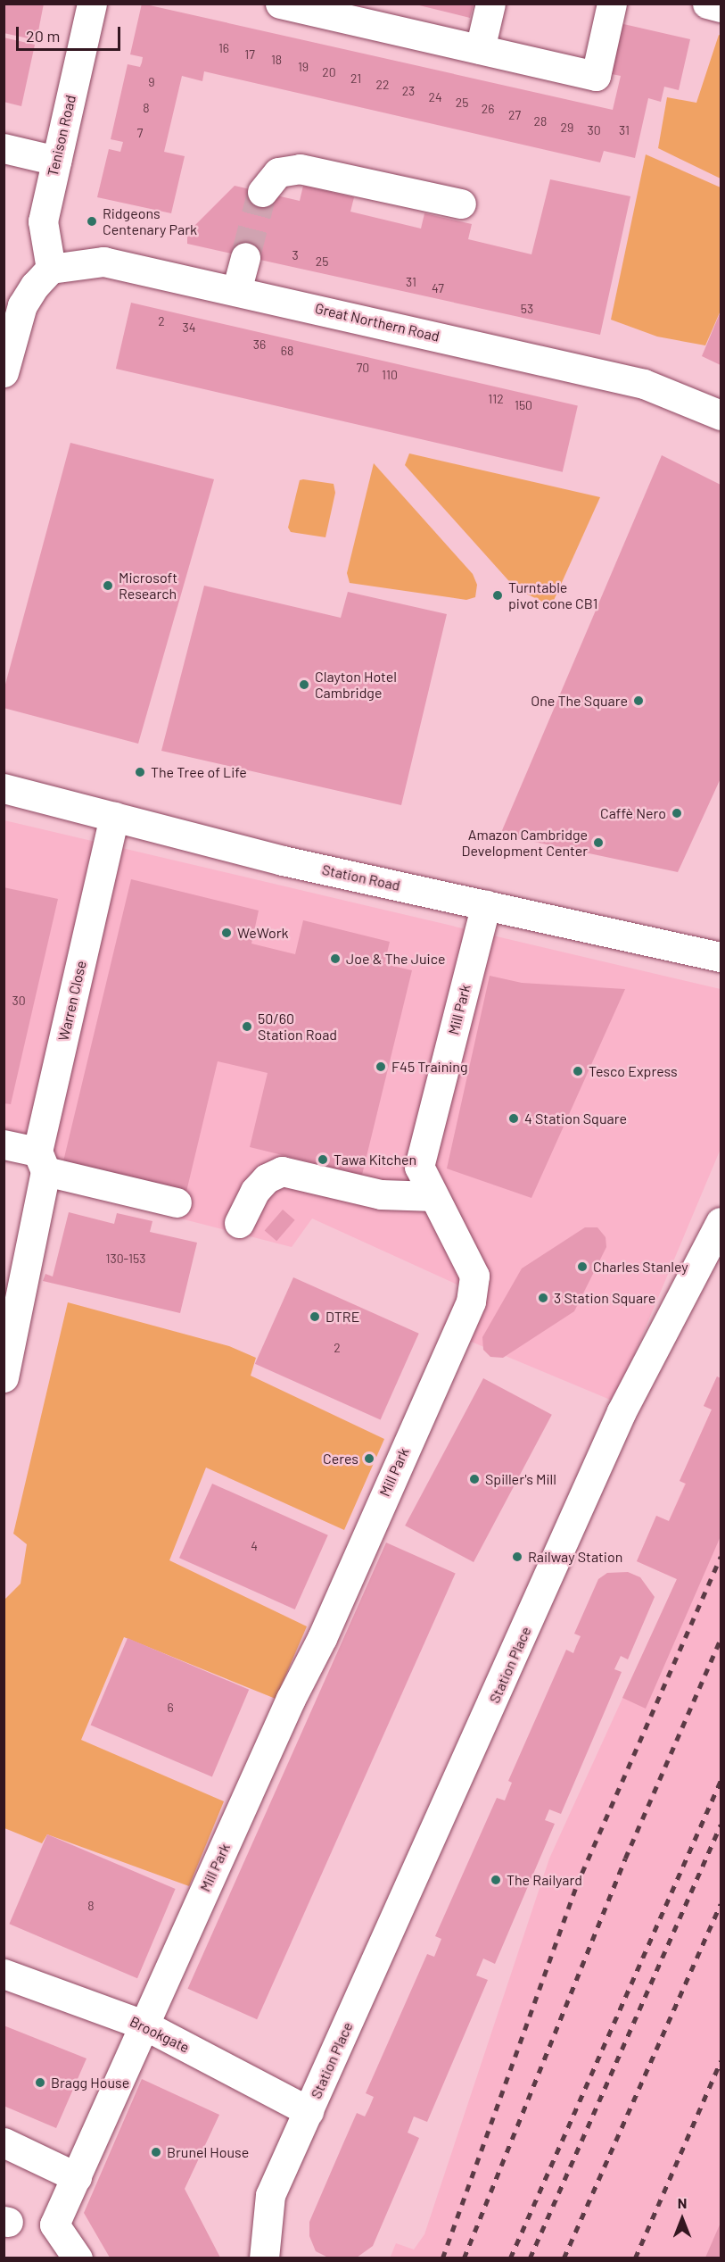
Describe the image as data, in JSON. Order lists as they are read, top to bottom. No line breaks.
{"streets":{"street":["Tenison Road","Great Northern Road","Station Road","Warren Close","Mill Park","Station Place","Brookgate"]},"crossings":[["Tenison Road","Great Northern Road"],["Station Road","Warren Close"],["Station Road","Mill Park"],["Mill Park","Brookgate"],["Station Place","Brookgate"]],"places":["Ridgeons Centenary Park","Microsoft Research","Turntable pivot cone CB1","Clayton Hotel Cambridge","One The Square","The Tree of Life","Caffè Nero","Amazon Cambridge Development Center","WeWork","Joe & The Juice","50/60 Station Road","F45 Training","Tesco Express","4 Station Square","Tawa Kitchen","Charles Stanley","3 Station Square","DTRE","Ceres","Spiller's Mill","Railway Station","The Railyard","Bragg House","Brunel House"],"house_numbers":["16","17","18","19","20","21","9","22","23","24","25","8","26","27","28","29","30","31","7","3","25","31","47","53","2","34","36","68","70","110","112","150","30","130-153","2","4","6","8"],"scale_bar":"20 m","north":"top"}
